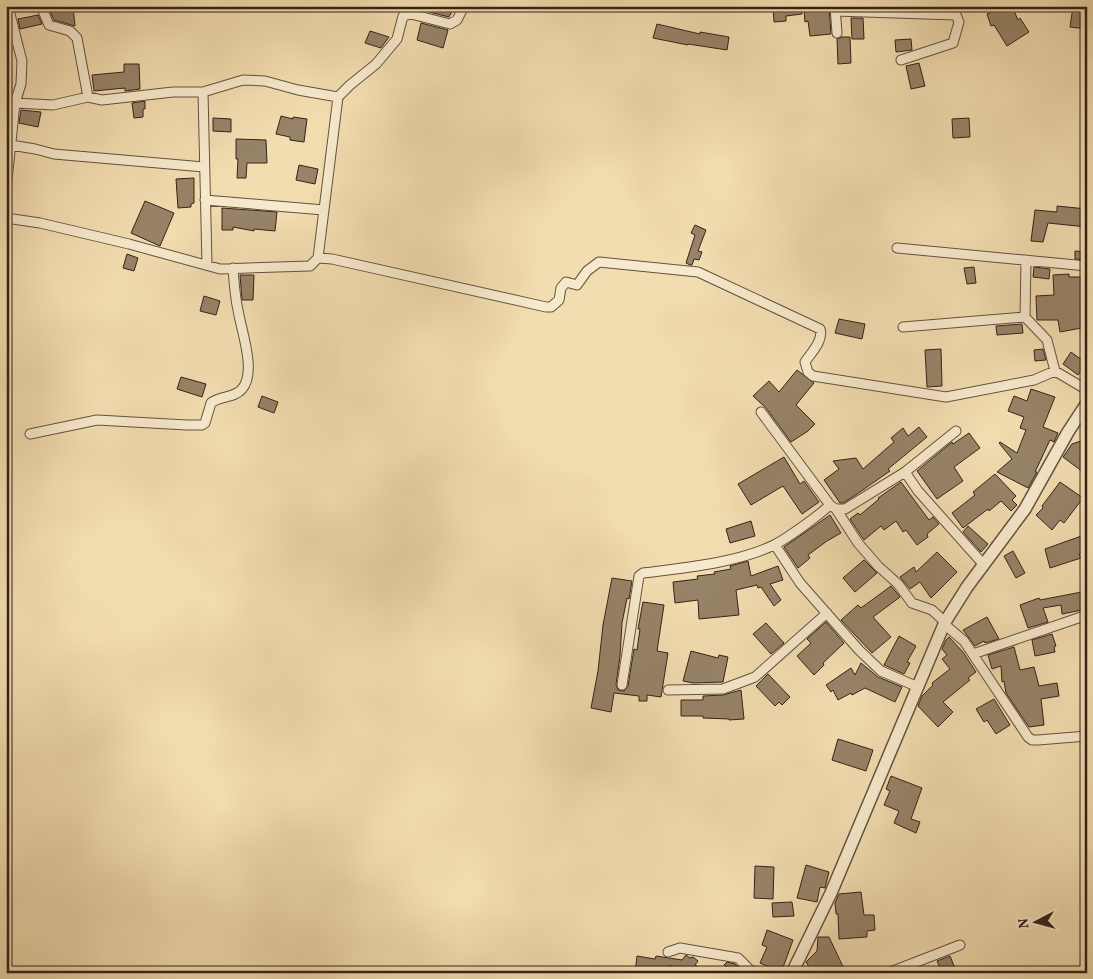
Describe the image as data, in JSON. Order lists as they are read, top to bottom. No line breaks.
{"north":"left"}
